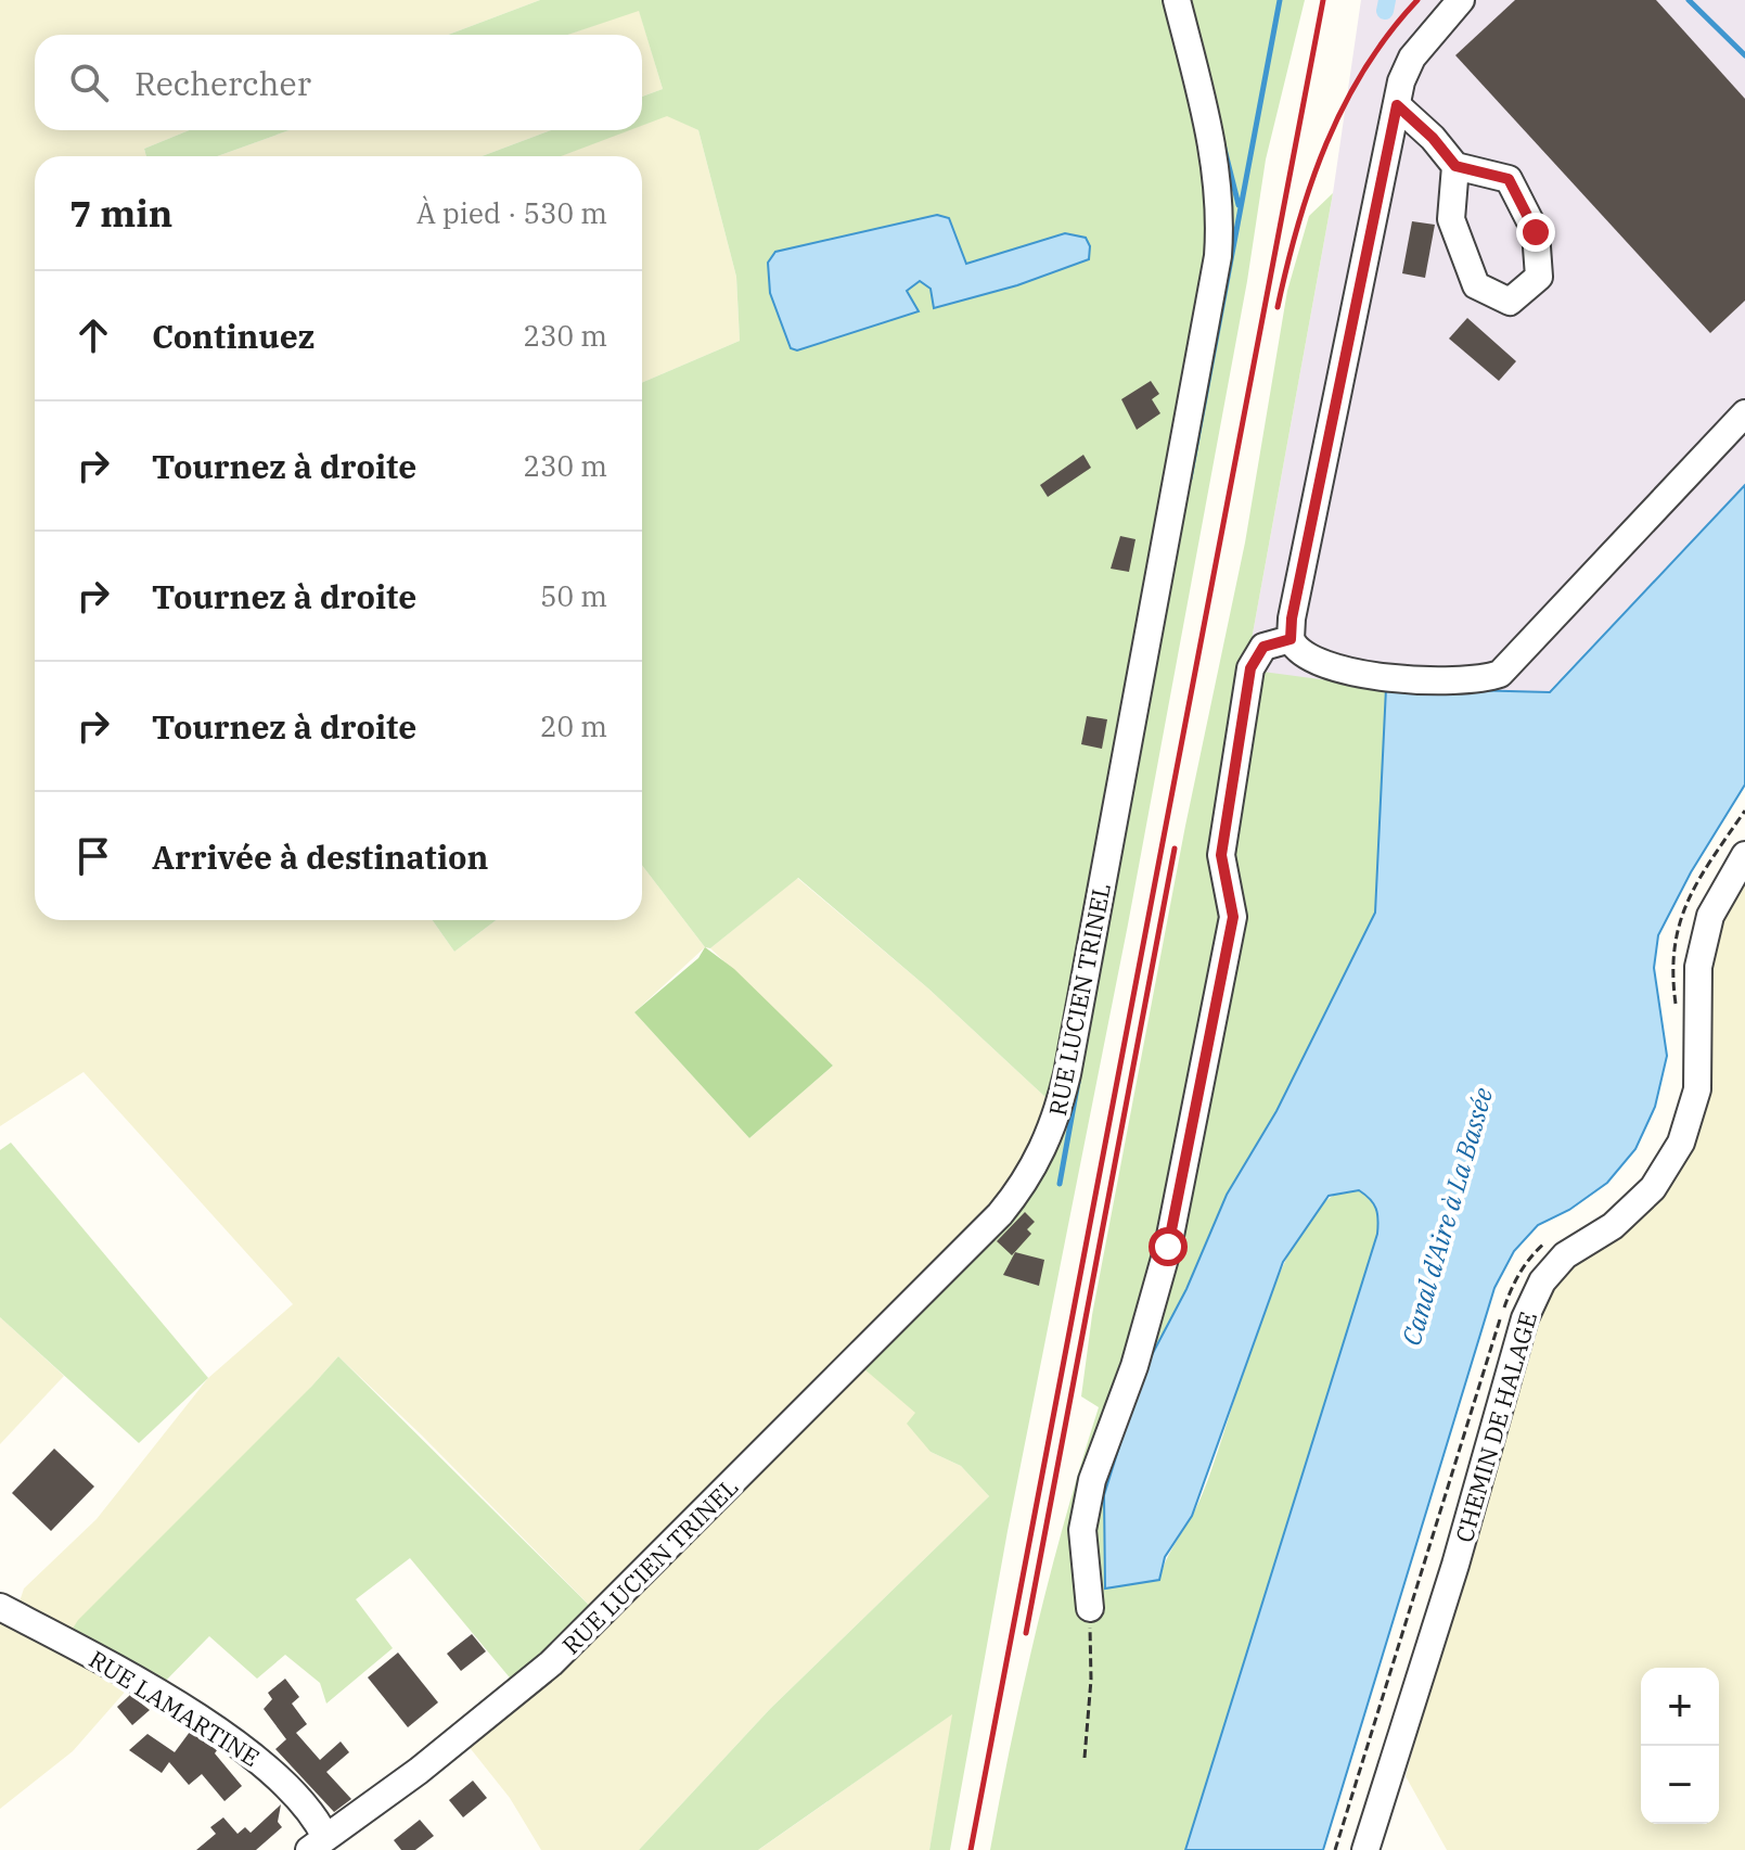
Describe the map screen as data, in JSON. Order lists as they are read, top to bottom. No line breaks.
{"streets":{"street":["RUE LUCIEN TRINEL","CHEMIN DE HALAGE","RUE LAMARTINE"]},"crossings":[["RUE LUCIEN TRINEL","RUE LAMARTINE"]],"water":["Canal d'Aire à La Bassée"],"page":{"search":"Rechercher","heading":["7 min","À pied · 530 m"],"list":[["Continuez","230 m"],["Tournez à droite","230 m"],["Tournez à droite","50 m"],["Tournez à droite","20 m"],"Arrivée à destination"],"map_buttons":["+","−"]}}
